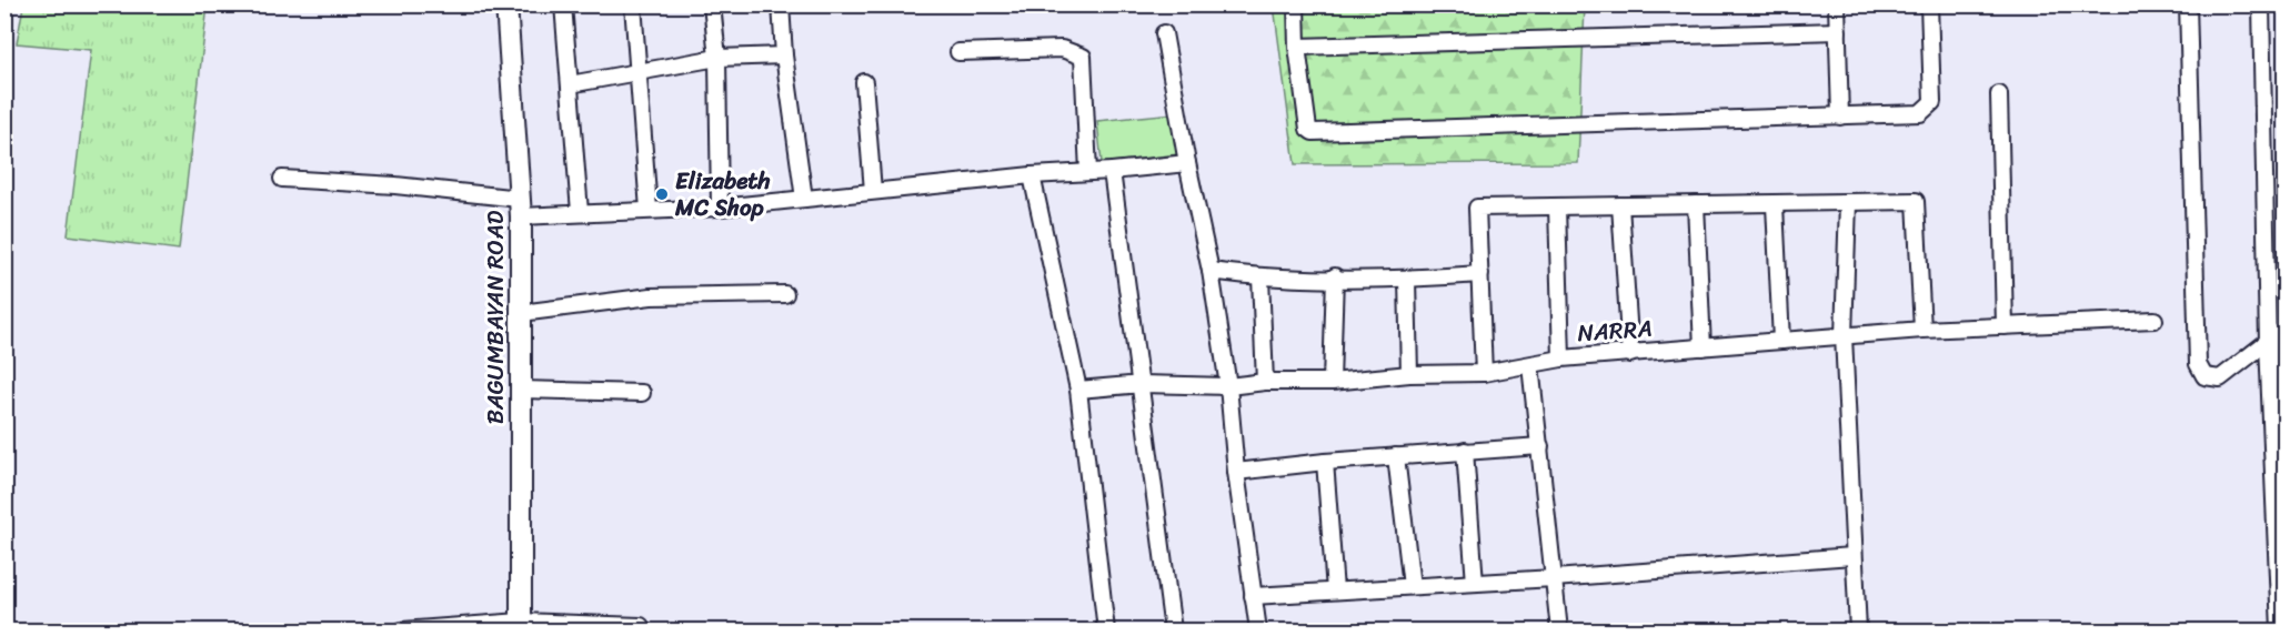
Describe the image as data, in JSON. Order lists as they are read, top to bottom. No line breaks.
{"streets":{"street":["BAGUMBAYAN ROAD","NARRA"]},"places":["Elizabeth MC Shop"]}
